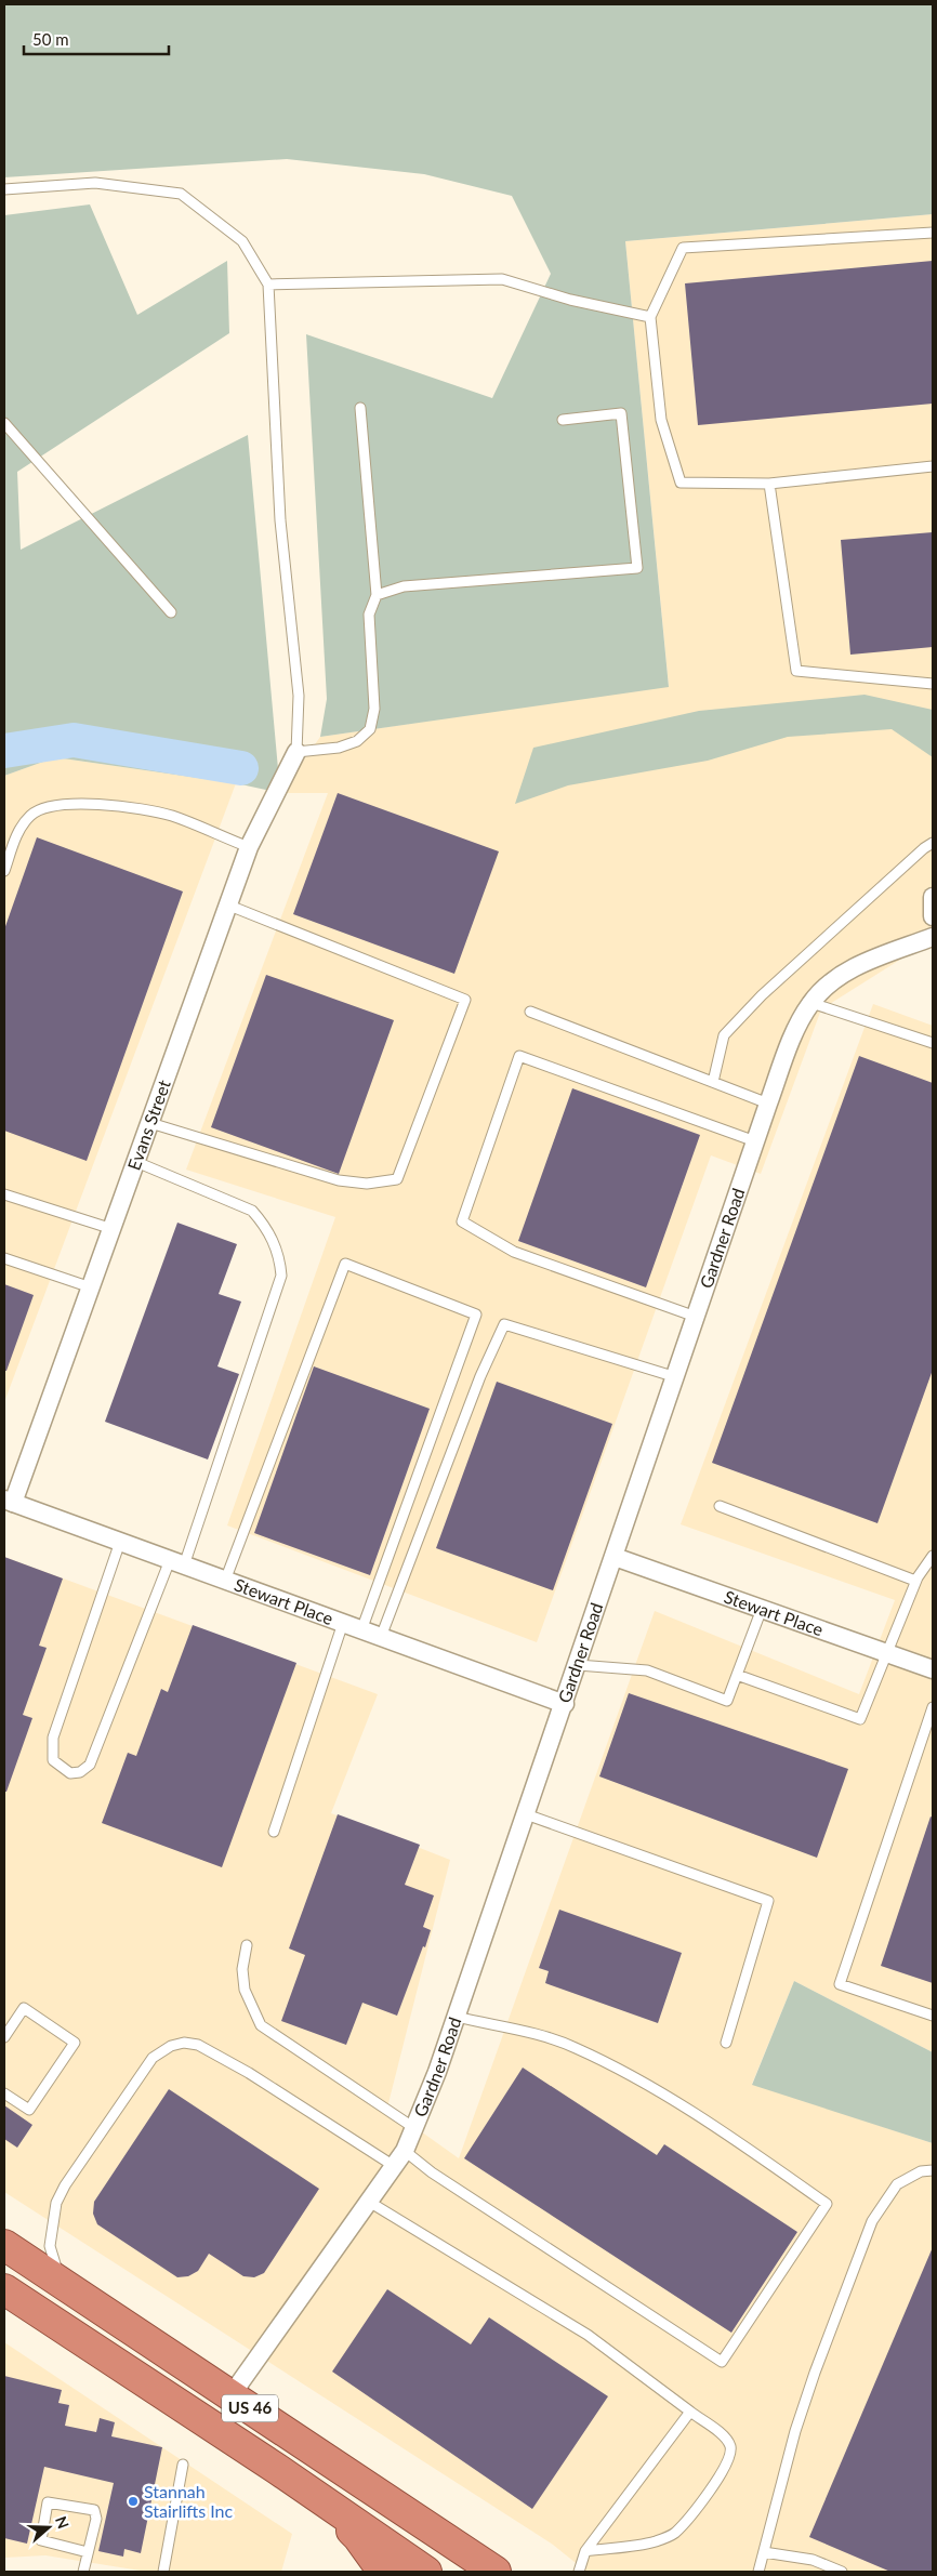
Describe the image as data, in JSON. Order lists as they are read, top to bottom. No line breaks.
{"streets":{"highway":["US 46"],"street":["Evans Street","Gardner Road","Stewart Place"]},"crossings":[["Evans Street","Stewart Place"],["Gardner Road","Stewart Place"],["Gardner Road","US 46"]],"places":["Stannah Stairlifts Inc"],"scale_bar":"50 m","north":"right"}
